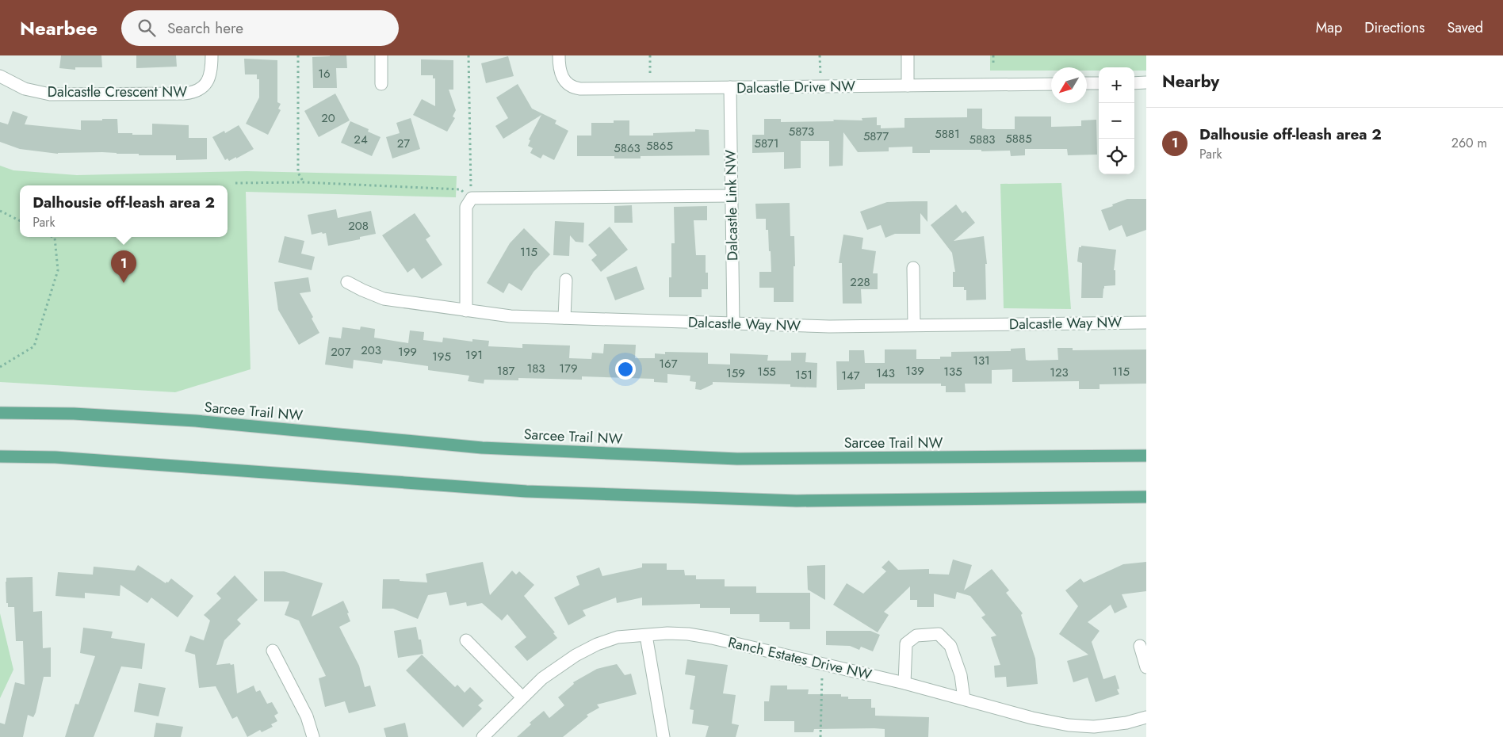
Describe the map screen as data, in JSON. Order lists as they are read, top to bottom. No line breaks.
{"streets":{"main road":["Sarcee Trail NW"],"street":["Dalcastle Drive NW","Dalcastle Crescent NW","Dalcastle Link NW","Dalcastle Way NW","Ranch Estates Drive NW"]},"crossings":[["Dalcastle Drive NW","Dalcastle Link NW"],["Dalcastle Link NW","Dalcastle Way NW"]],"house_numbers":["16","20","5873","5881","5877","5885","24","5883","27","5871","5865","5863","208","115","228","203","207","199","191","195","131","167","183","179","187","139","155","135","115","123","159","143","151","147"],"north":"bottom left","page":{"header":"Nearbee","search":"Search here","nav":["Map","Directions","Saved"],"heading":"Nearby","map_buttons":["+","−"],"list":[{"mark":"1","name":"Dalhousie off-leash area 2","note":"Park","value":"260 m"}],"popup":["Dalhousie off-leash area 2","Park"],"pins":"1"}}
